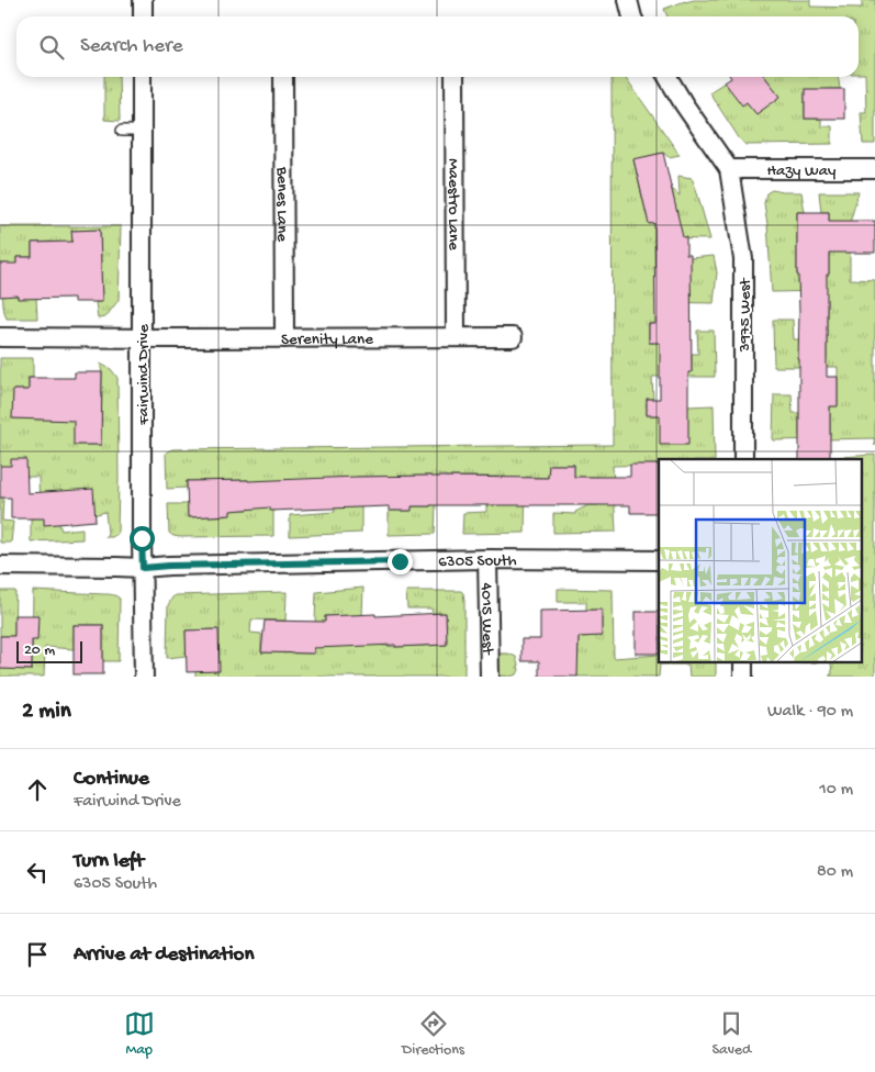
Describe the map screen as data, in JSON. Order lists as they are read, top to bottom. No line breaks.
{"streets":{"street":["Hazy Way","Benes Lane","Maestro Lane","3975 West","Serenity Lane","Fairwind Drive","6305 South","4015 West"]},"crossings":[["Hazy Way","3975 West"],["Benes Lane","Serenity Lane"],["Maestro Lane","Serenity Lane"],["Serenity Lane","Fairwind Drive"],["Fairwind Drive","6305 South"],["6305 South","4015 West"]],"scale_bar":"20 m","page":{"search":"Search here","scale":"20 m","heading":["2 min","Walk · 90 m"],"list":[["Continue","Fairwind Drive","10 m"],["Turn left","6305 South","80 m"],"Arrive at destination"],"nav":["Map","Directions","Saved"]}}
